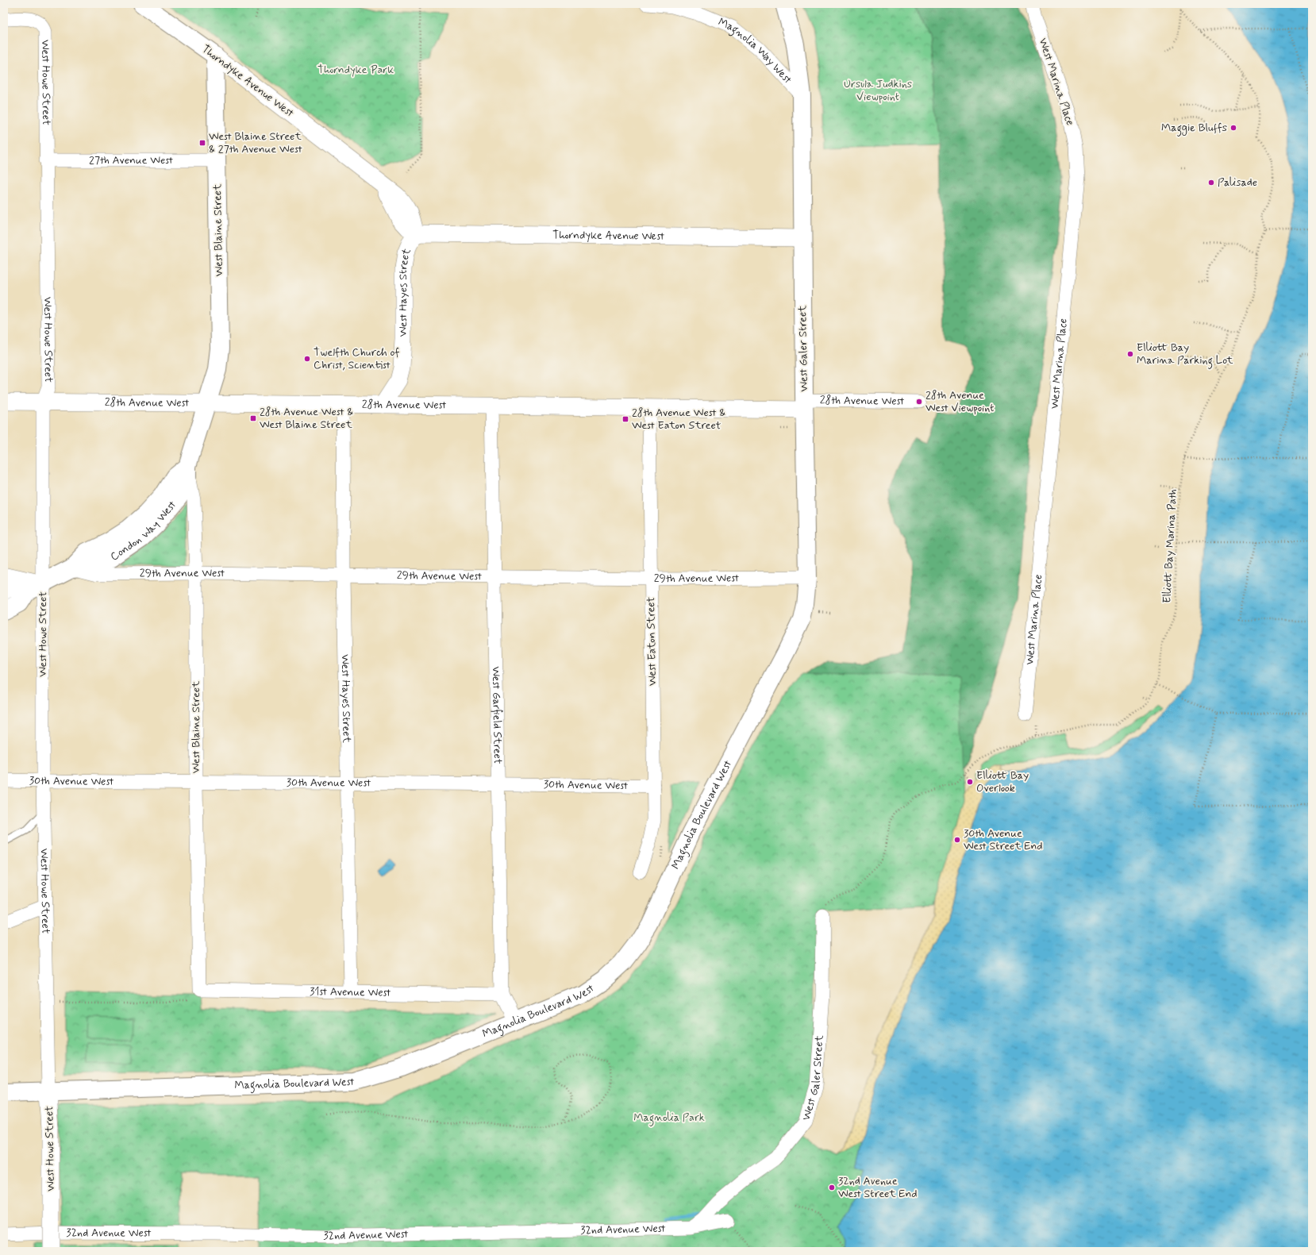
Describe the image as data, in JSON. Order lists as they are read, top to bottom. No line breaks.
{"streets":{"main road":["Thorndyke Avenue West","West Blaine Street","West Galer Street","Condon Way West","Magnolia Boulevard West"],"street":["Magnolia Way West","West Marina Place","West Howe Street","27th Avenue West","West Hayes Street","28th Avenue West","29th Avenue West","West Eaton Street","West Garfield Street","30th Avenue West","31st Avenue West","32nd Avenue West"],"path":["Elliott Bay Marina Path"]},"crossings":[["Magnolia Way West","West Galer Street"],["Thorndyke Avenue West","West Blaine Street"],["Thorndyke Avenue West","West Hayes Street"],["Thorndyke Avenue West","West Galer Street"],["West Howe Street","27th Avenue West"],["West Howe Street","28th Avenue West"],["West Howe Street","Condon Way West"],["West Howe Street","30th Avenue West"],["West Howe Street","Magnolia Boulevard West"],["27th Avenue West","West Blaine Street"],["West Blaine Street","28th Avenue West"],["West Blaine Street","Condon Way West"],["West Blaine Street","29th Avenue West"],["West Blaine Street","30th Avenue West"],["West Blaine Street","31st Avenue West"],["West Hayes Street","28th Avenue West"],["West Hayes Street","29th Avenue West"],["West Hayes Street","30th Avenue West"],["West Hayes Street","31st Avenue West"],["West Galer Street","28th Avenue West"],["West Galer Street","Elliott Bay Marina Path"],["West Galer Street","29th Avenue West"],["West Galer Street","Magnolia Boulevard West"],["West Galer Street","32nd Avenue West"],["28th Avenue West","West Eaton Street"],["28th Avenue West","West Garfield Street"],["Condon Way West","29th Avenue West"],["29th Avenue West","West Eaton Street"],["29th Avenue West","West Garfield Street"],["West Eaton Street","30th Avenue West"],["West Garfield Street","30th Avenue West"],["West Garfield Street","Magnolia Boulevard West"],["West Garfield Street","31st Avenue West"]],"parks":["Thorndyke Park","Ursula Judkins Viewpoint","Magnolia Park"],"places":{"other":["Maggie Bluffs","Palisade","Elliott Bay Marina Parking Lot","Twelfth Church of Christ, Scientist","28th Avenue West Viewpoint","Elliott Bay Overlook","30th Avenue West Street End","32nd Avenue West Street End"],"transit":["West Blaine Street & 27th Avenue West","28th Avenue West & West Blaine Street","28th Avenue West & West Eaton Street"]}}
